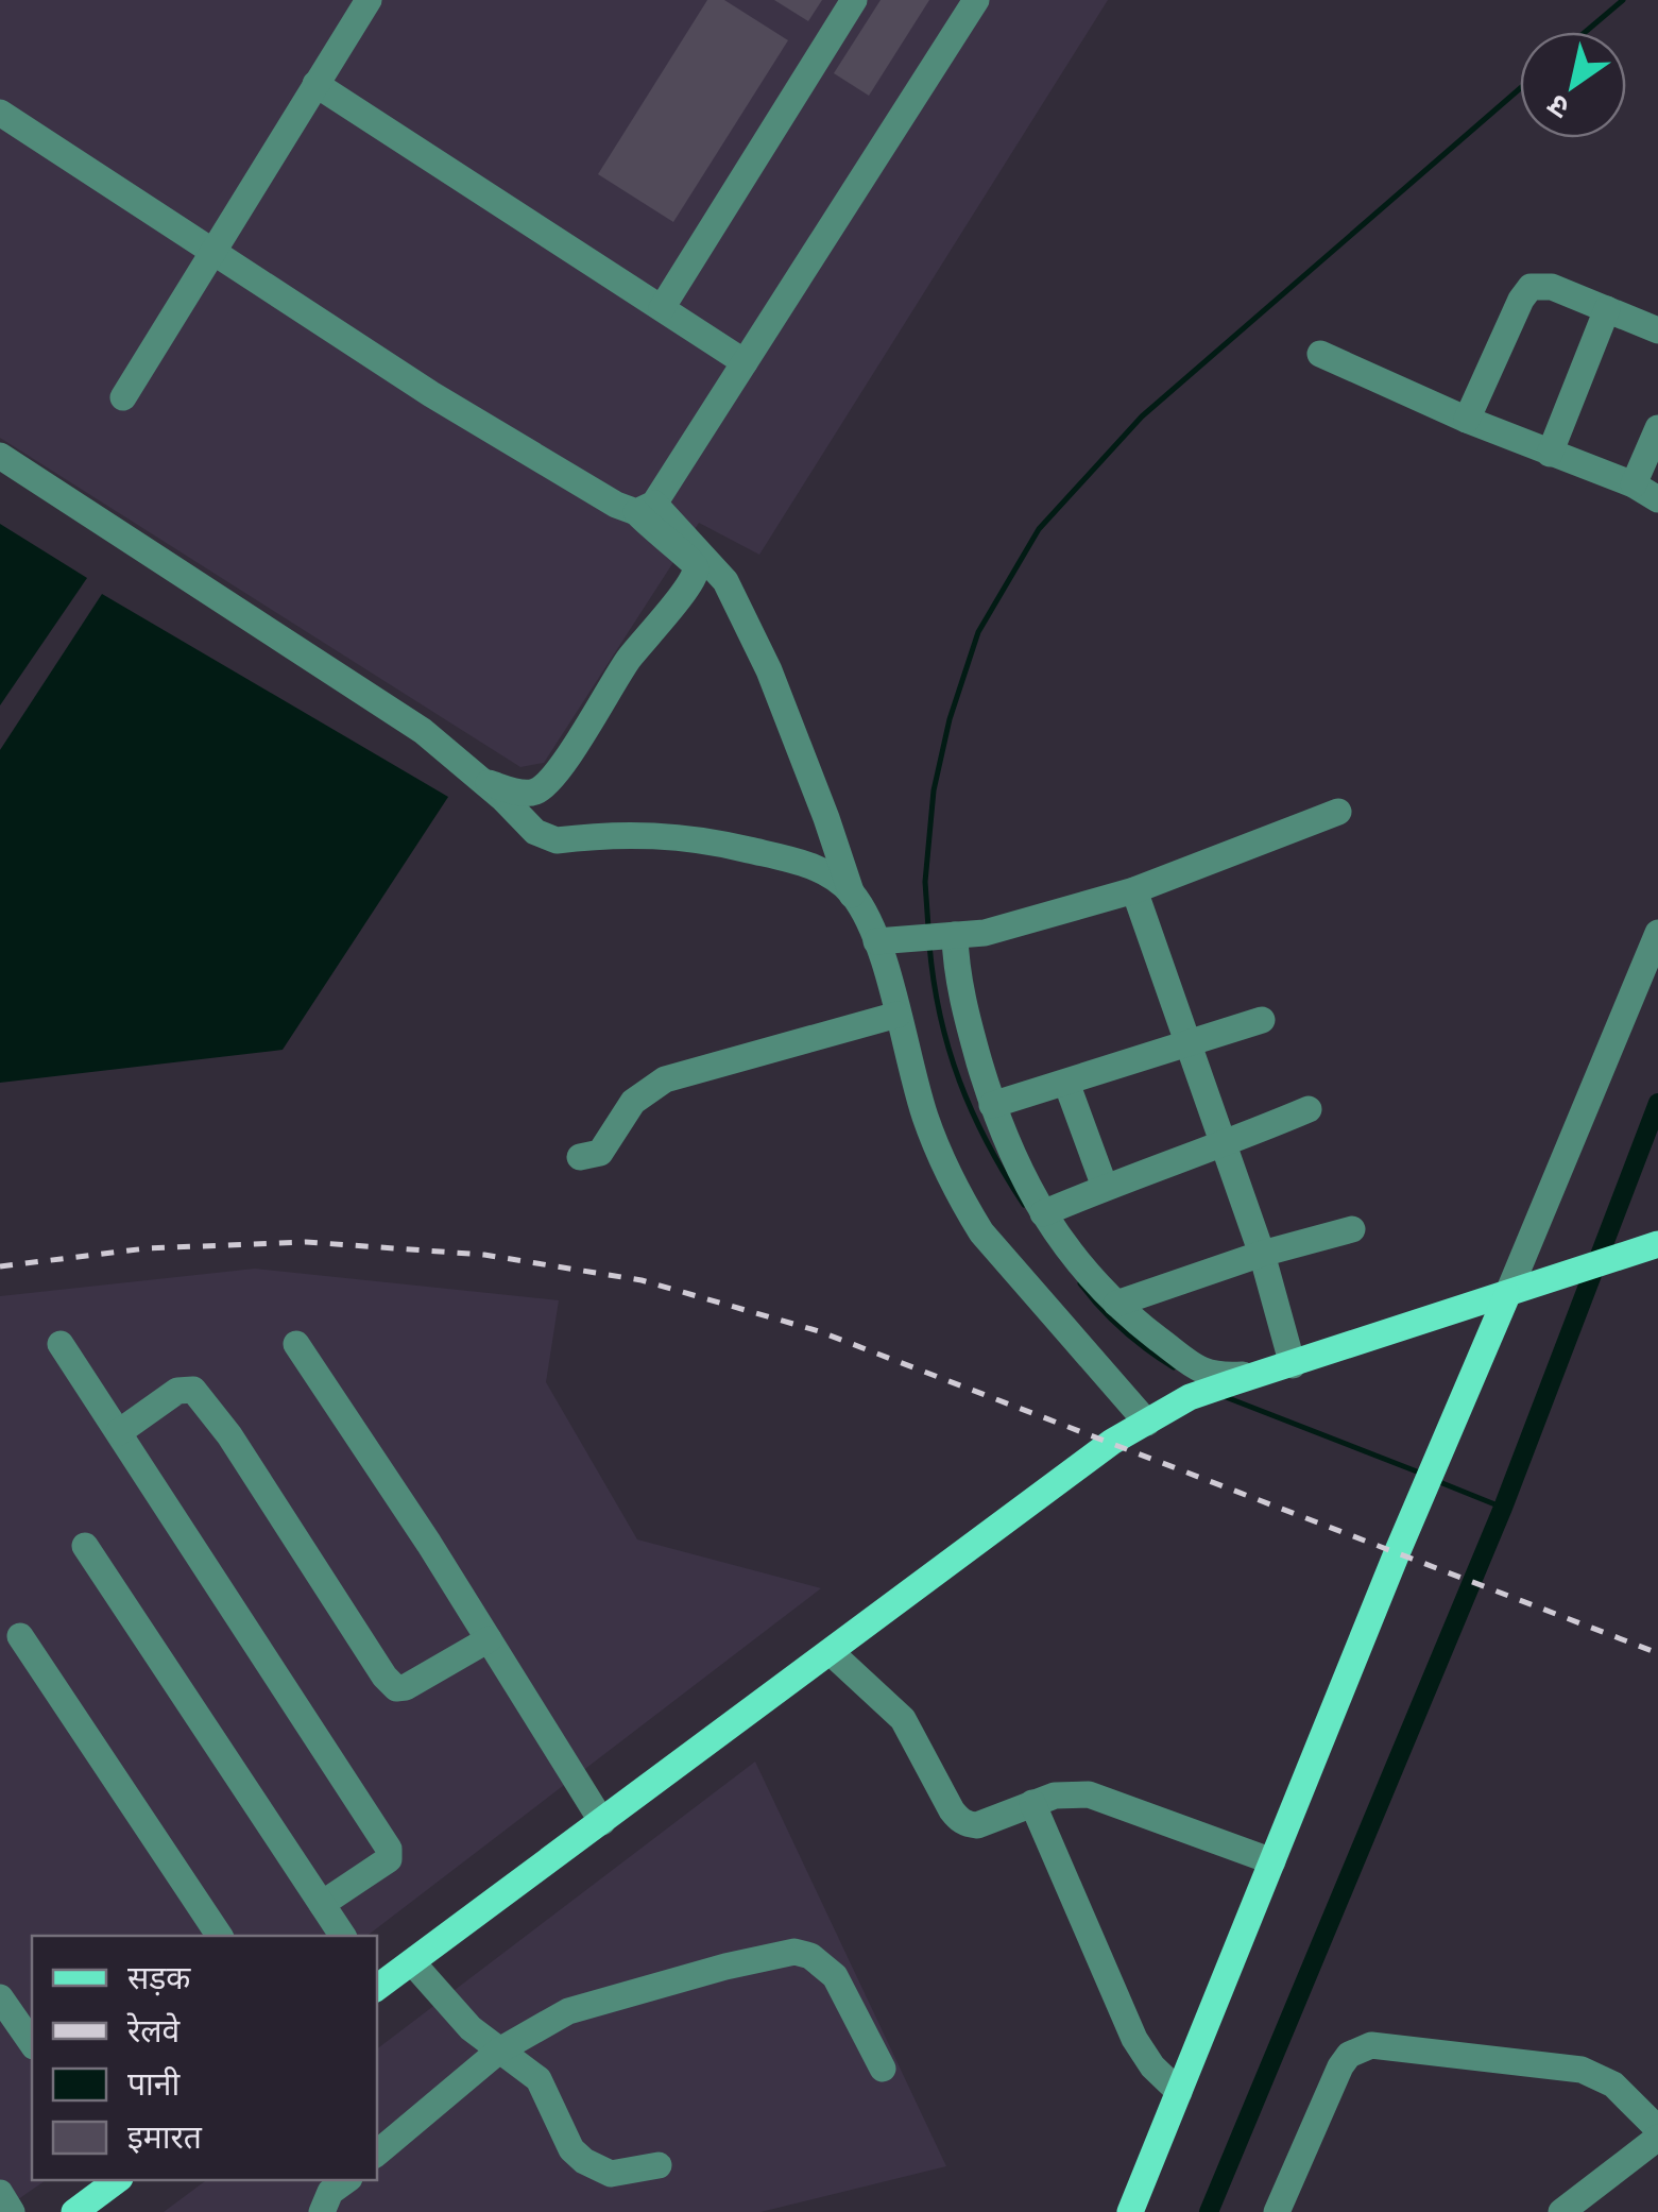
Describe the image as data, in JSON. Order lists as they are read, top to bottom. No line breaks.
{"legend":["सड़क","रेलवे","पानी","इमारत"],"north":"bottom left"}
